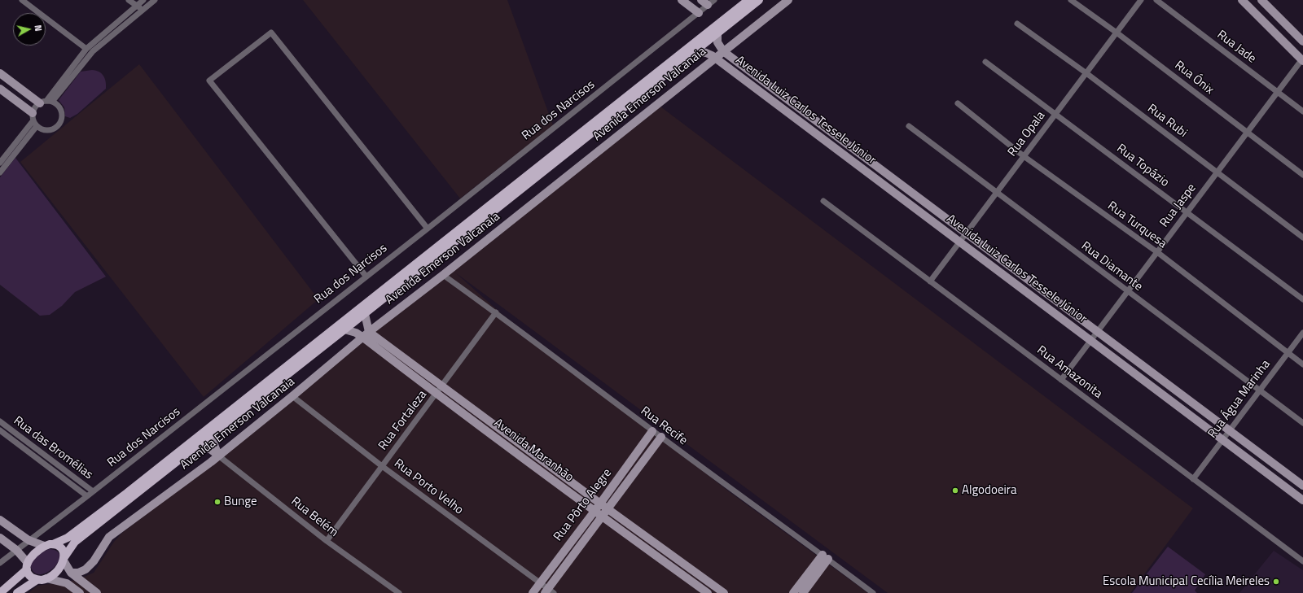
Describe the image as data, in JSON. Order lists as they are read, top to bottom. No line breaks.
{"streets":{"street":["Rua Jade","Rua Ónix","Avenida Emerson Valcanaia","Rua dos Narcisos","Avenida Luiz Carlos Tessele Júnior","Rua Rubi","Rua Opala","Rua Topázio","Rua Jaspe","Rua Turquesa","Rua Diamante","Rua Amazonita","Rua Água Marinha","Rua Fortaleza","Rua Recife","Rua das Bromélias","Avenida Maranhão","Rua Porto Velho","Rua Pôrto Alegre","Rua Belém"]},"crossings":[["Rua Jade","Rua Jaspe"],["Rua Ónix","Rua Opala"],["Rua Ónix","Rua Jaspe"],["Avenida Emerson Valcanaia","Avenida Luiz Carlos Tessele Júnior"],["Avenida Emerson Valcanaia","Rua Recife"],["Avenida Emerson Valcanaia","Avenida Maranhão"],["Avenida Emerson Valcanaia","Rua Porto Velho"],["Avenida Emerson Valcanaia","Rua Belém"],["Rua dos Narcisos","Rua das Bromélias"],["Avenida Luiz Carlos Tessele Júnior","Rua Opala"],["Avenida Luiz Carlos Tessele Júnior","Rua Jaspe"],["Avenida Luiz Carlos Tessele Júnior","Rua Água Marinha"],["Rua Rubi","Rua Opala"],["Rua Rubi","Rua Jaspe"],["Rua Opala","Rua Topázio"],["Rua Opala","Rua Turquesa"],["Rua Opala","Rua Diamante"],["Rua Opala","Rua Amazonita"],["Rua Topázio","Rua Jaspe"],["Rua Jaspe","Rua Turquesa"],["Rua Jaspe","Rua Diamante"],["Rua Jaspe","Rua Amazonita"],["Rua Turquesa","Rua Água Marinha"],["Rua Diamante","Rua Água Marinha"],["Rua Amazonita","Rua Água Marinha"],["Rua Fortaleza","Rua Recife"],["Rua Fortaleza","Avenida Maranhão"],["Rua Fortaleza","Rua Porto Velho"],["Rua Fortaleza","Rua Belém"],["Rua Recife","Rua Pôrto Alegre"],["Avenida Maranhão","Rua Pôrto Alegre"],["Rua Porto Velho","Rua Pôrto Alegre"]],"places":["Algodoeira","Bunge","Escola Municipal Cecília Meireles"],"north":"right"}
